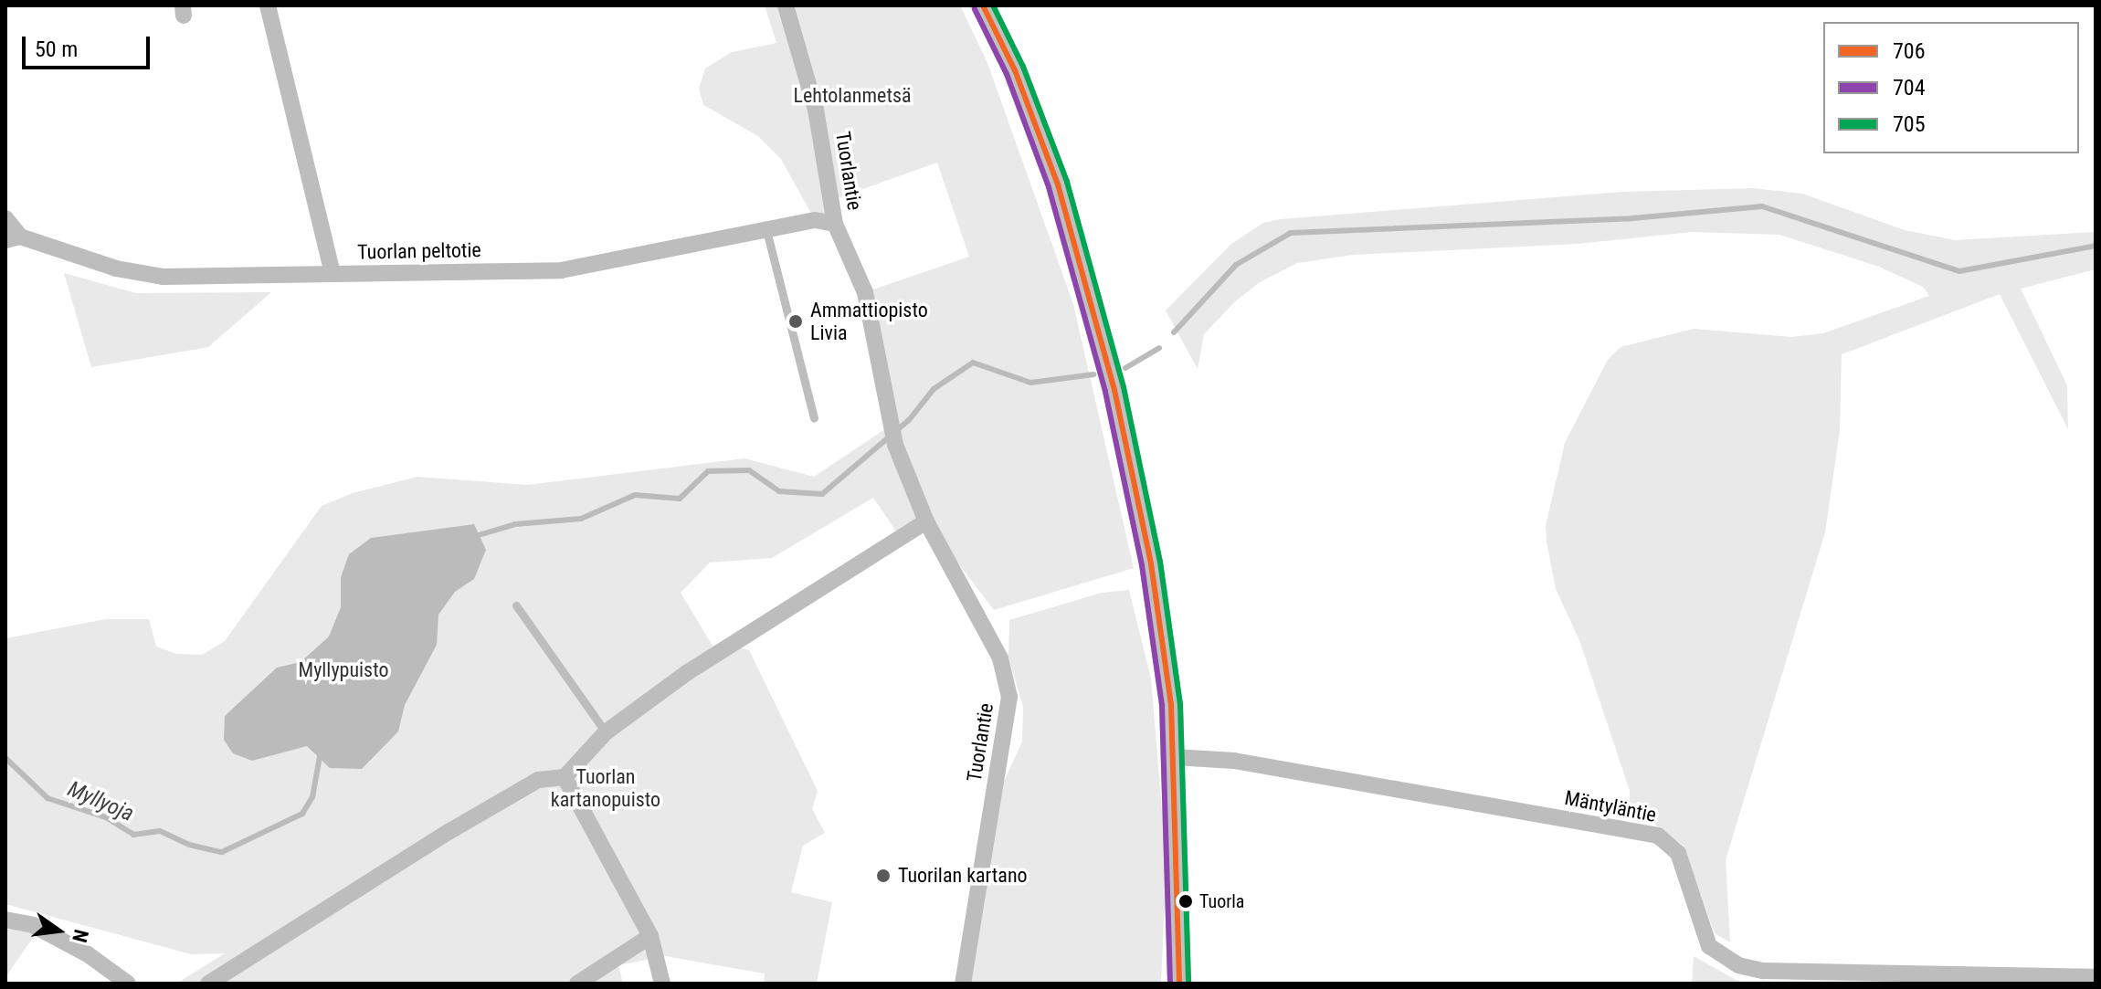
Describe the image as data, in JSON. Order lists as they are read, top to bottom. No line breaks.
{"streets":{"street":["Tuorlantie","Tuorlan peltotie","Mäntyläntie"]},"crossings":[["Tuorlantie","Tuorlan peltotie"]],"water":["Myllyoja"],"parks":["Lehtolanmetsä","Myllypuisto","Tuorlan kartanopuisto"],"places":["Ammattiopisto Livia","Tuorilan kartano","Tuorla"],"lines":["transit line 706","transit line 705","transit line 704"],"legend":["706","704","705"],"scale_bar":"50 m","north":"right"}
